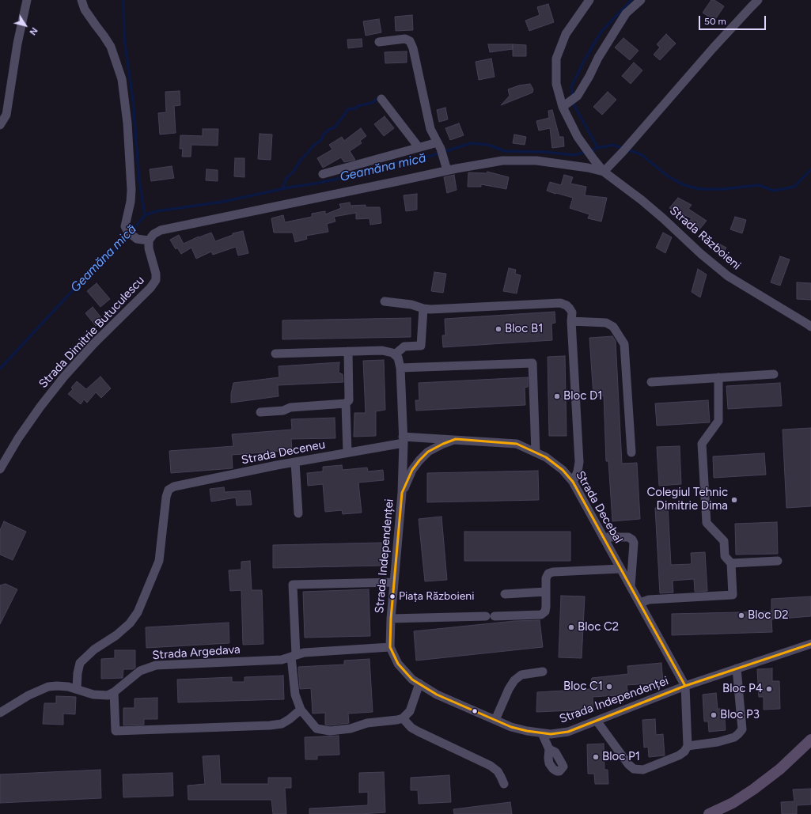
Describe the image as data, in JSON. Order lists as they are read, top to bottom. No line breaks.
{"streets":{"street":["Strada Războieni","Strada Dimitrie Butuculescu","Strada Deceneu","Strada Decebal","Strada Independenței","Strada Argedava"]},"crossings":[["Strada Deceneu","Strada Decebal"],["Strada Deceneu","Strada Independenței"],["Strada Deceneu","Strada Argedava"],["Strada Decebal","Strada Independenței"],["Strada Independenței","Strada Argedava"]],"water":["Geamăna mică"],"places":["Bloc B1","Bloc D1","Colegiul Tehnic Dimitrie Dima","Piața Războieni","Bloc D2","Bloc C2","Bloc C1","Bloc P4","Bloc P3","Bloc P1"],"scale_bar":"50 m","north":"bottom right"}
